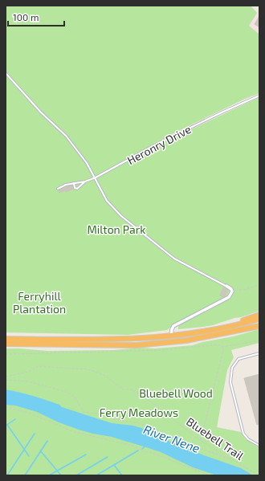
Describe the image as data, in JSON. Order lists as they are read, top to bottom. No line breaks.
{"streets":{"lane":["Heronry Drive"],"path":["Bluebell Trail"]},"water":["River Nene"],"parks":["Milton Park","Ferryhill Plantation","Bluebell Wood","Ferry Meadows"],"scale_bar":"100 m"}
